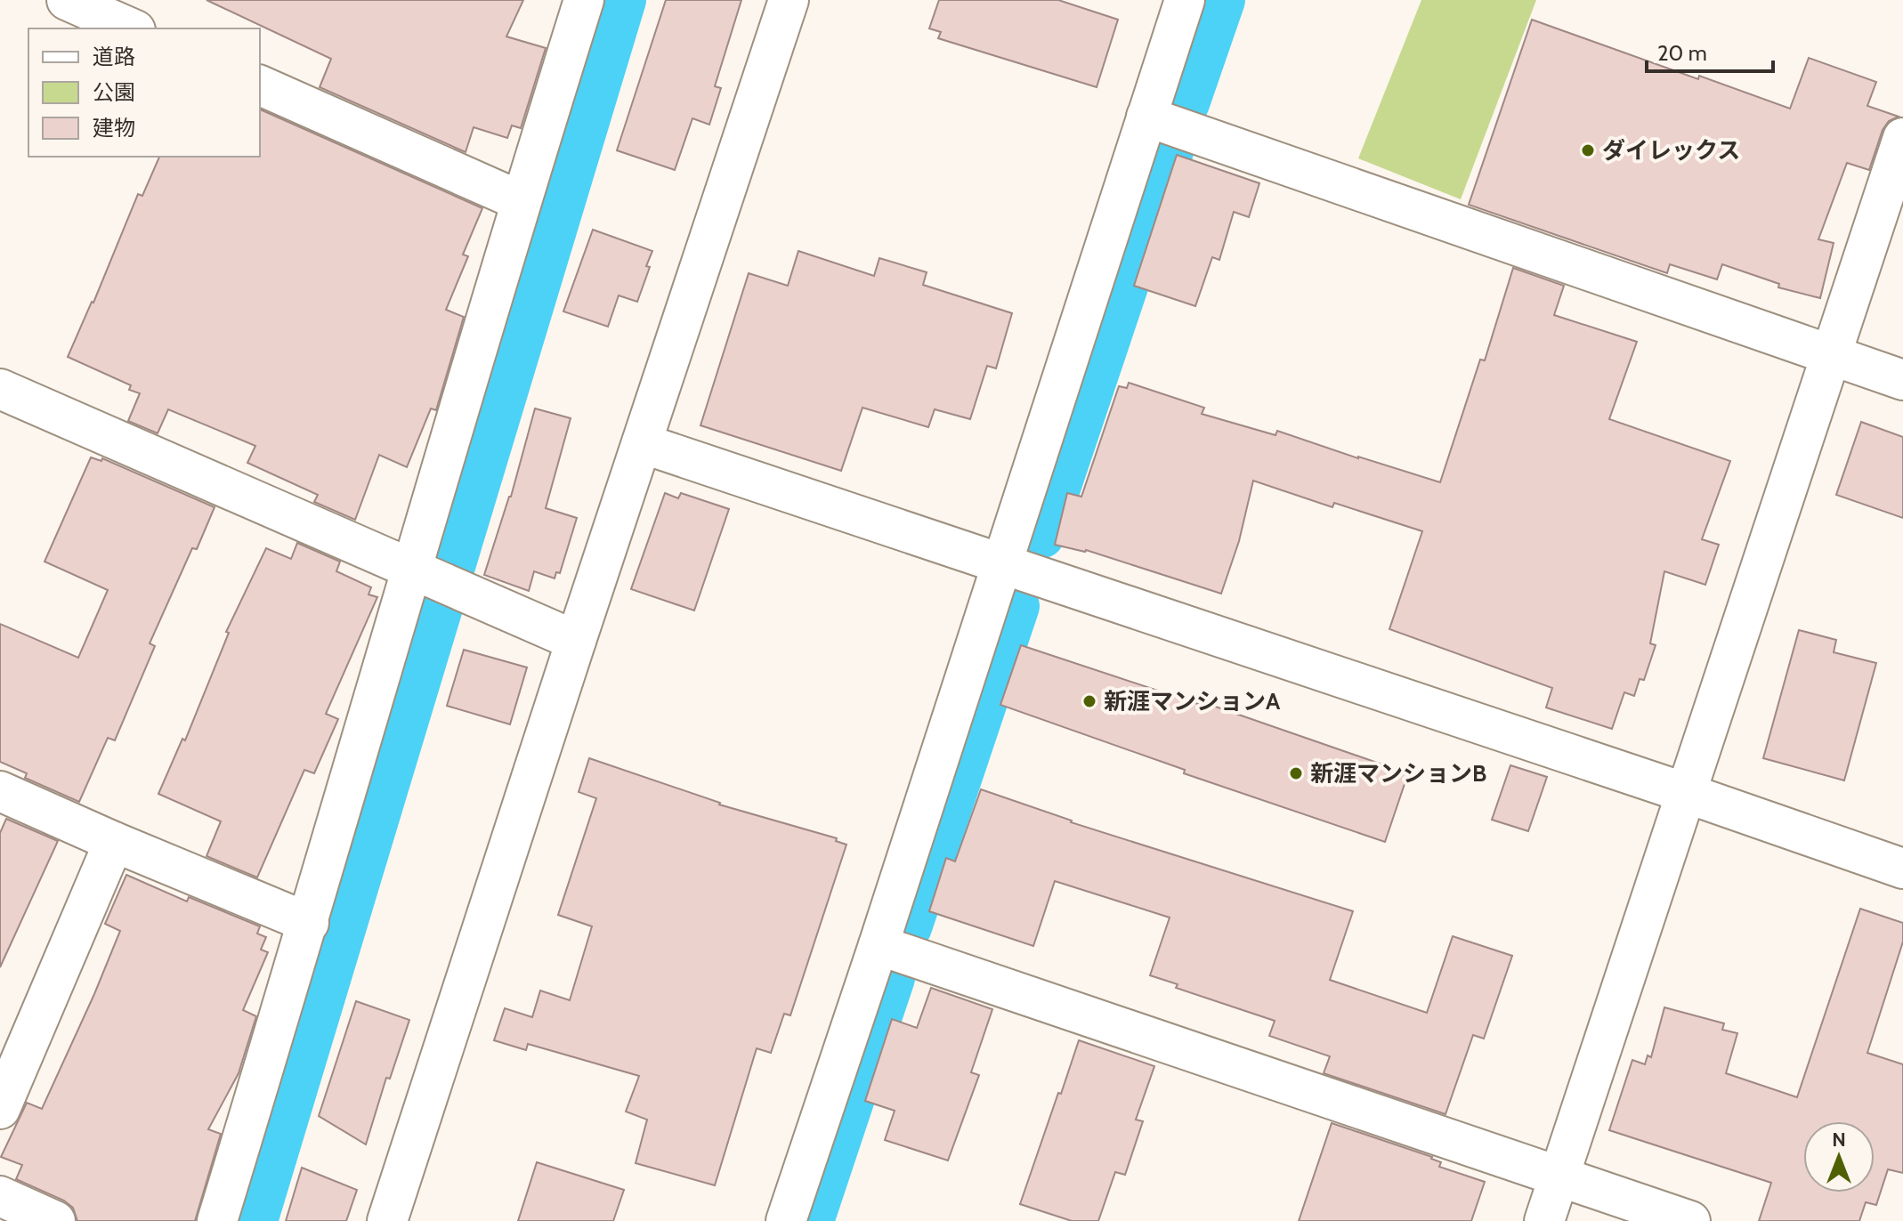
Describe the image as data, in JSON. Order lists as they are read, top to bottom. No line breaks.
{"places":["ダイレックス","新涯マンションA","新涯マンションB"],"legend":["道路","公園","建物"],"scale_bar":"20 m","north":"top"}
